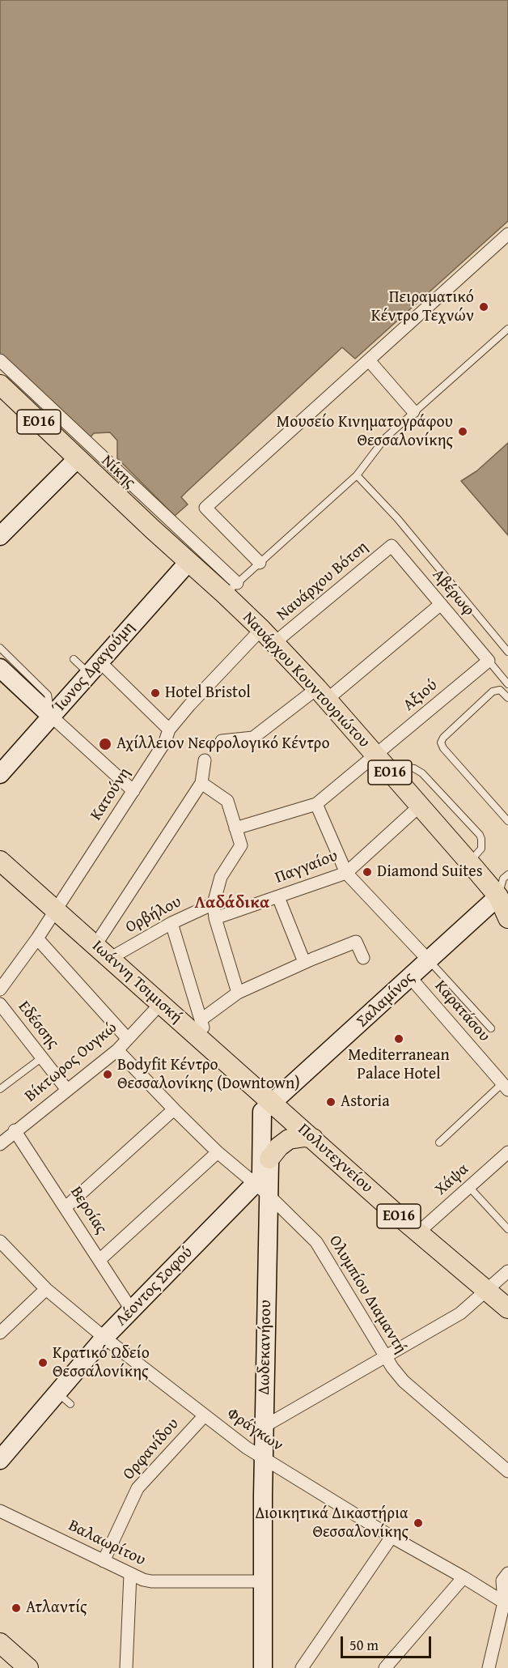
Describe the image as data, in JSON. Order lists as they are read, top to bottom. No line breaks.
{"streets":{"main road":["ΕΟ16","Νίκης","Ίωνος Δραγούμη","Ναυάρχου Κουντουριώτου","Ιωάννη Τσιμισκή","Σαλαμίνος","Πολυτεχνείου","Λέοντος Σοφού","Δωδεκανήσου"],"street":["Ναυάρχου Βότση","Αβέρωφ","Αξιού","Κατούνη","Παγγαίου","Ορβήλου","Καρατάσου","Εδέσσης","Βίκτωρος Ουγκώ","Χάψα","Βεροίας","Ολυμπίου Διαμαντή","Φράγκων","Ορφανίδου","Βαλαωρίτου"]},"crossings":[["Νίκης","Ίωνος Δραγούμη"],["Νίκης","Ναυάρχου Κουντουριώτου"],["Ναυάρχου Βότση","Αβέρωφ"],["Ναυάρχου Βότση","Ναυάρχου Κουντουριώτου"],["Αβέρωφ","Αξιού"],["Ίωνος Δραγούμη","Ναυάρχου Κουντουριώτου"],["Ναυάρχου Κουντουριώτου","Αξιού"],["Ναυάρχου Κουντουριώτου","Κατούνη"],["Ναυάρχου Κουντουριώτου","Παγγαίου"],["Ναυάρχου Κουντουριώτου","Σαλαμίνος"],["Κατούνη","Ιωάννη Τσιμισκή"],["Ορβήλου","Ιωάννη Τσιμισκή"],["Ιωάννη Τσιμισκή","Σαλαμίνος"],["Ιωάννη Τσιμισκή","Βίκτωρος Ουγκώ"],["Ιωάννη Τσιμισκή","Πολυτεχνείου"],["Ιωάννη Τσιμισκή","Δωδεκανήσου"],["Σαλαμίνος","Καρατάσου"],["Σαλαμίνος","Πολυτεχνείου"],["Σαλαμίνος","Δωδεκανήσου"],["Εδέσσης","Βίκτωρος Ουγκώ"],["Βίκτωρος Ουγκώ","Βεροίας"],["Βίκτωρος Ουγκώ","Ολυμπίου Διαμαντή"],["Πολυτεχνείου","Χάψα"],["Πολυτεχνείου","Δωδεκανήσου"],["Βεροίας","Λέοντος Σοφού"],["Λέοντος Σοφού","Ολυμπίου Διαμαντή"],["Λέοντος Σοφού","Δωδεκανήσου"],["Λέοντος Σοφού","Φράγκων"],["Ολυμπίου Διαμαντή","Δωδεκανήσου"],["Δωδεκανήσου","Φράγκων"],["Δωδεκανήσου","Βαλαωρίτου"],["Φράγκων","Ορφανίδου"],["Ορφανίδου","Βαλαωρίτου"]],"districts":["Λαδάδικα"],"places":["Πειραματικό Κέντρο Τεχνών","Μουσείο Κινηματογράφου Θεσσαλονίκης","Hotel Bristol","Αχίλλειον Νεφρολογικό Κέντρο","Diamond Suites","Mediterranean Palace Hotel","Bodyfit Κέντρο Θεσσαλονίκης (Downtown)","Astoria","Κρατικό Ωδείο Θεσσαλονίκης","Διοικητικά Δικαστήρια Θεσσαλονίκης","Ατλαντίς"],"scale_bar":"50 m"}
